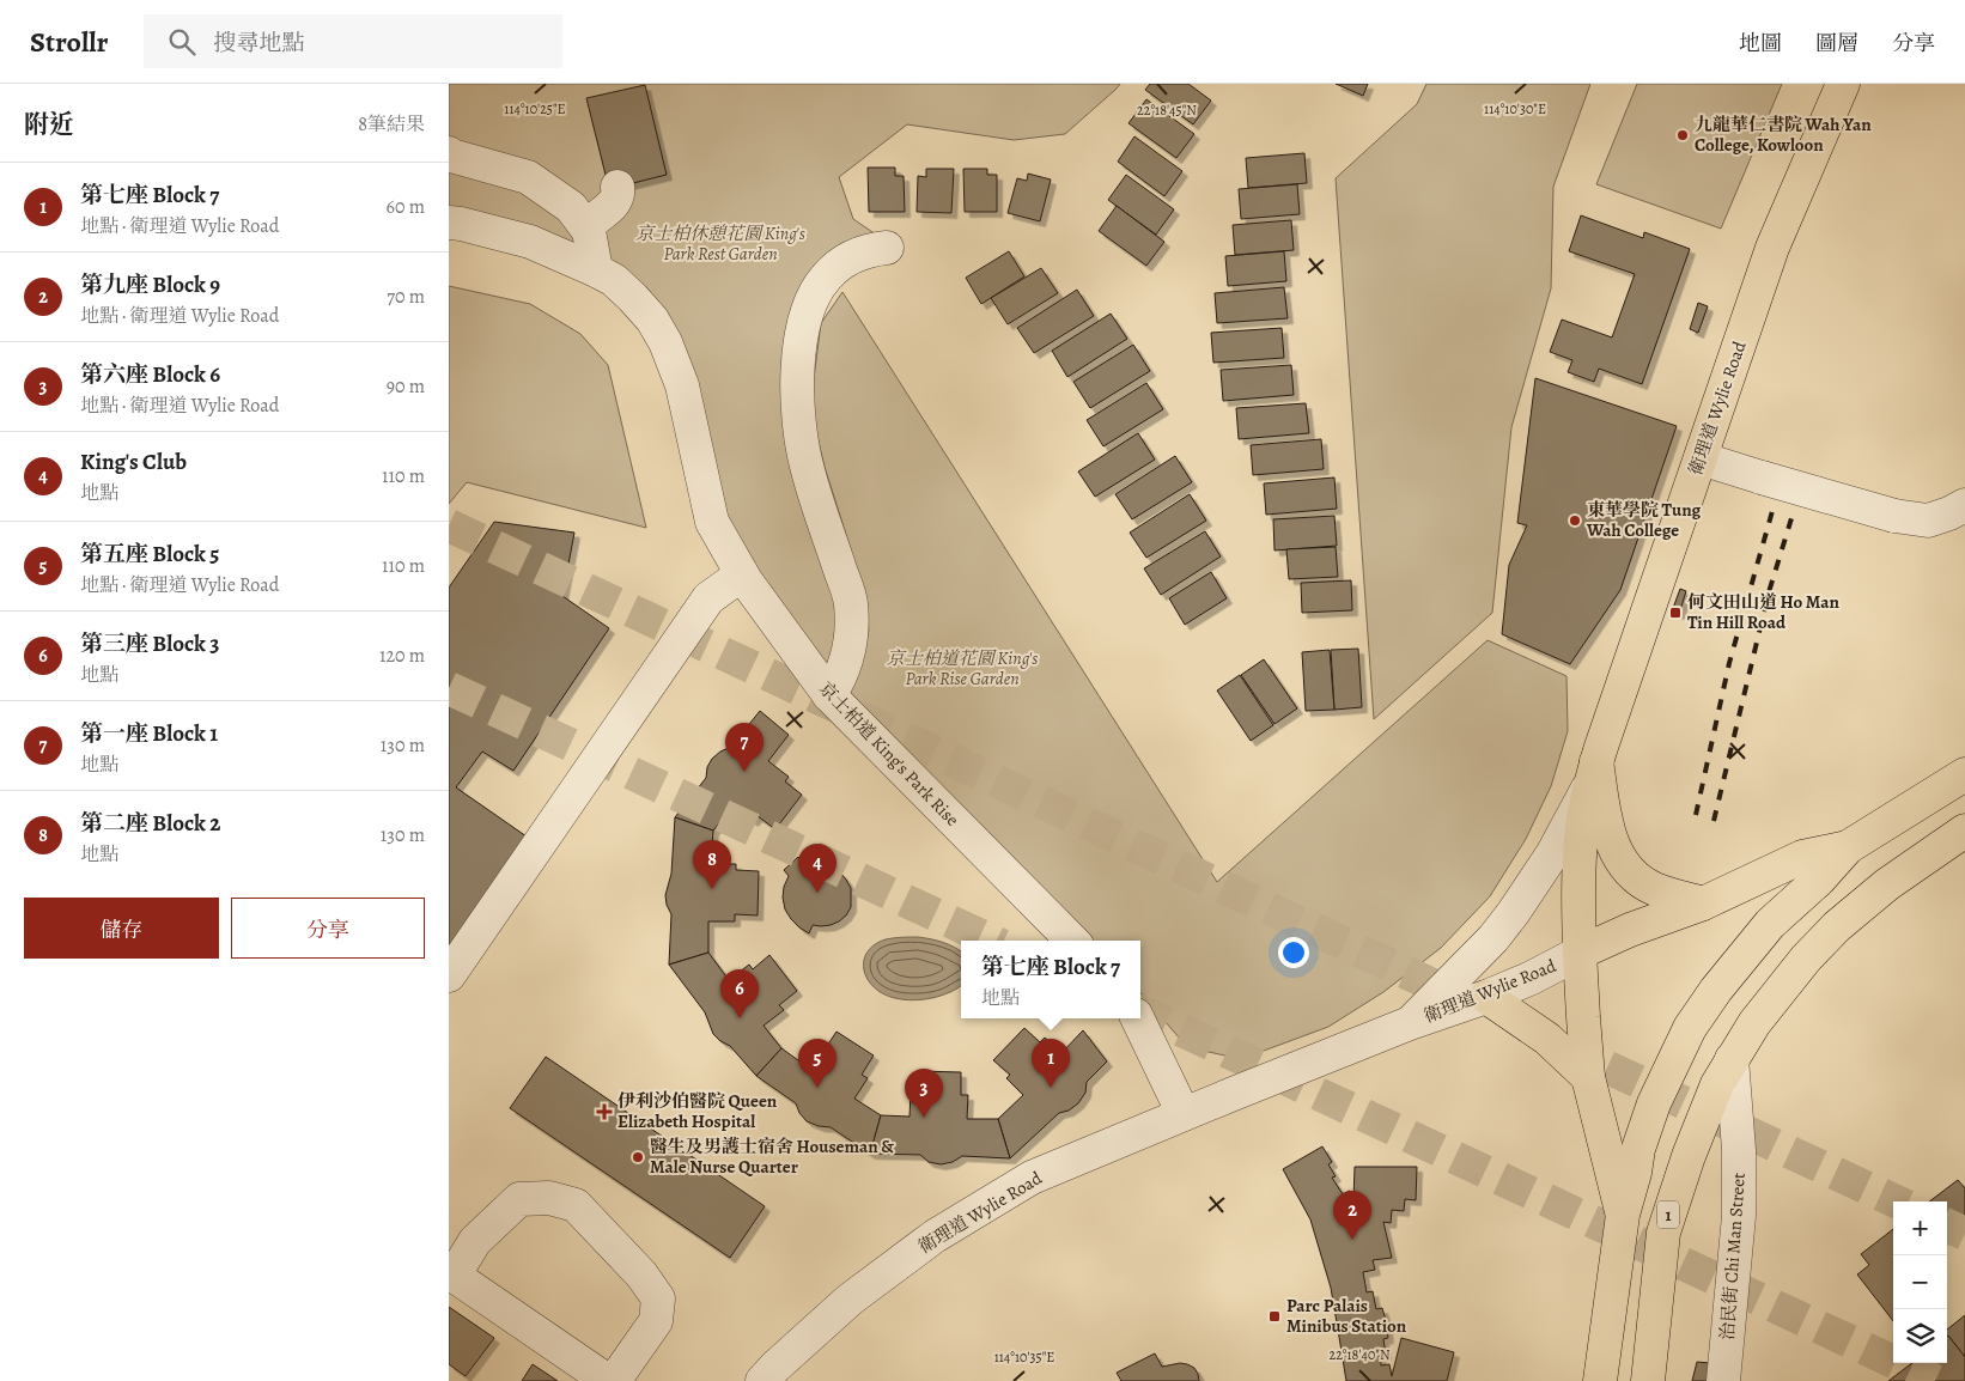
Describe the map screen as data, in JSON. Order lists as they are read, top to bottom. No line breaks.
{"streets":{"main road":["衛理道 Wylie Road","1"],"street":["京士柏道 King's Park Rise","治民街 Chi Man Street"]},"crossings":[["1","治民街 Chi Man Street"]],"parks":["京士柏休憩花園 King's Park Rest Garden","京士柏道花園 King's Park Rise Garden"],"places":{"other":["九龍華仁書院 Wah Yan College, Kowloon","東華學院 Tung Wah College","醫生及男護士宿舍 Houseman & Male Nurse Quarter"],"transit":["何文田山道 Ho Man Tin Hill Road","Parc Palais Minibus Station"],"health":["伊利沙伯醫院 Queen Elizabeth Hospital"]},"page":{"header":"Strollr","search":"搜尋地點","nav":["地圖","圖層","分享"],"heading":["附近","8筆結果"],"list":[{"mark":"1","name":"第七座 Block 7","note":"地點 · 衛理道 Wylie Road","value":"60 m"},{"mark":"2","name":"第九座 Block 9","note":"地點 · 衛理道 Wylie Road","value":"70 m"},{"mark":"3","name":"第六座 Block 6","note":"地點 · 衛理道 Wylie Road","value":"90 m"},{"mark":"4","name":"King's Club","note":"地點","value":"110 m"},{"mark":"5","name":"第五座 Block 5","note":"地點 · 衛理道 Wylie Road","value":"110 m"},{"mark":"6","name":"第三座 Block 3","note":"地點","value":"120 m"},{"mark":"7","name":"第一座 Block 1","note":"地點","value":"130 m"},{"mark":"8","name":"第二座 Block 2","note":"地點","value":"130 m"}],"pins":["7","8","4","6","1","5","3","2"],"buttons":["儲存","分享"],"popup":["第七座 Block 7","地點"],"map_buttons":["+","−"]},"coordinates":["114°10'25\"E","114°10'30\"E","22°18'45\"N","22°18'40\"N","114°10'35\"E"]}
